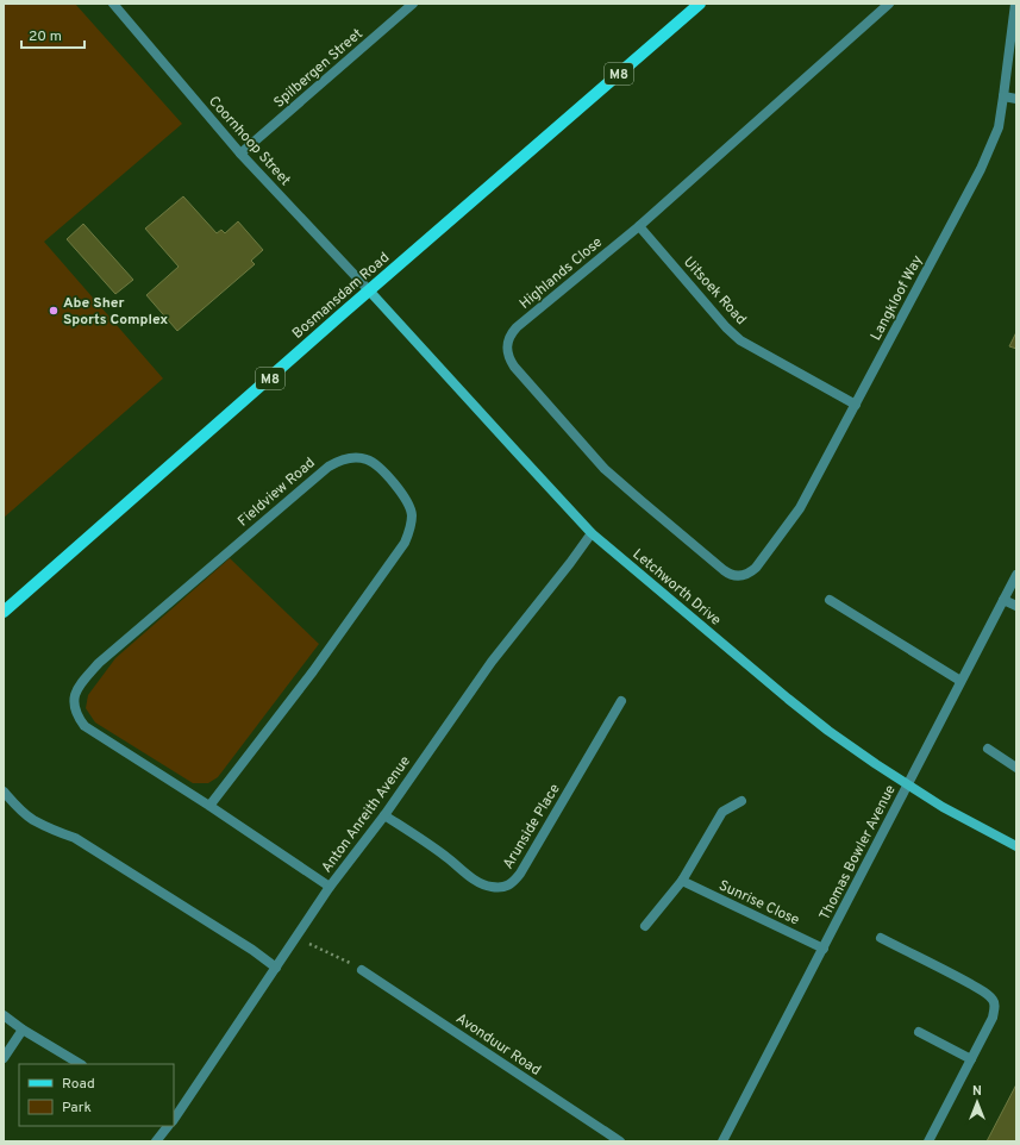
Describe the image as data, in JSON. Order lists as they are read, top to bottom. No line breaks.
{"streets":{"main road":["M8","Bosmansdam Road"],"street":["Spilbergen Street","Coornhoop Street","Highlands Close","Uitsoek Road","Langkloof Way","Fieldview Road","Letchworth Drive","Anton Anreith Avenue","Arunside Place","Thomas Bowler Avenue","Sunrise Close","Avonduur Road"]},"crossings":[["Spilbergen Street","Coornhoop Street"],["Coornhoop Street","Bosmansdam Road"],["Coornhoop Street","Letchworth Drive"],["Highlands Close","Uitsoek Road"],["Highlands Close","Langkloof Way"],["Uitsoek Road","Langkloof Way"],["Bosmansdam Road","Letchworth Drive"],["Fieldview Road","Anton Anreith Avenue"],["Letchworth Drive","Anton Anreith Avenue"],["Letchworth Drive","Thomas Bowler Avenue"],["Anton Anreith Avenue","Arunside Place"],["Thomas Bowler Avenue","Sunrise Close"]],"places":["Abe Sher Sports Complex"],"legend":["Road","Park"],"scale_bar":"20 m","north":"top"}
